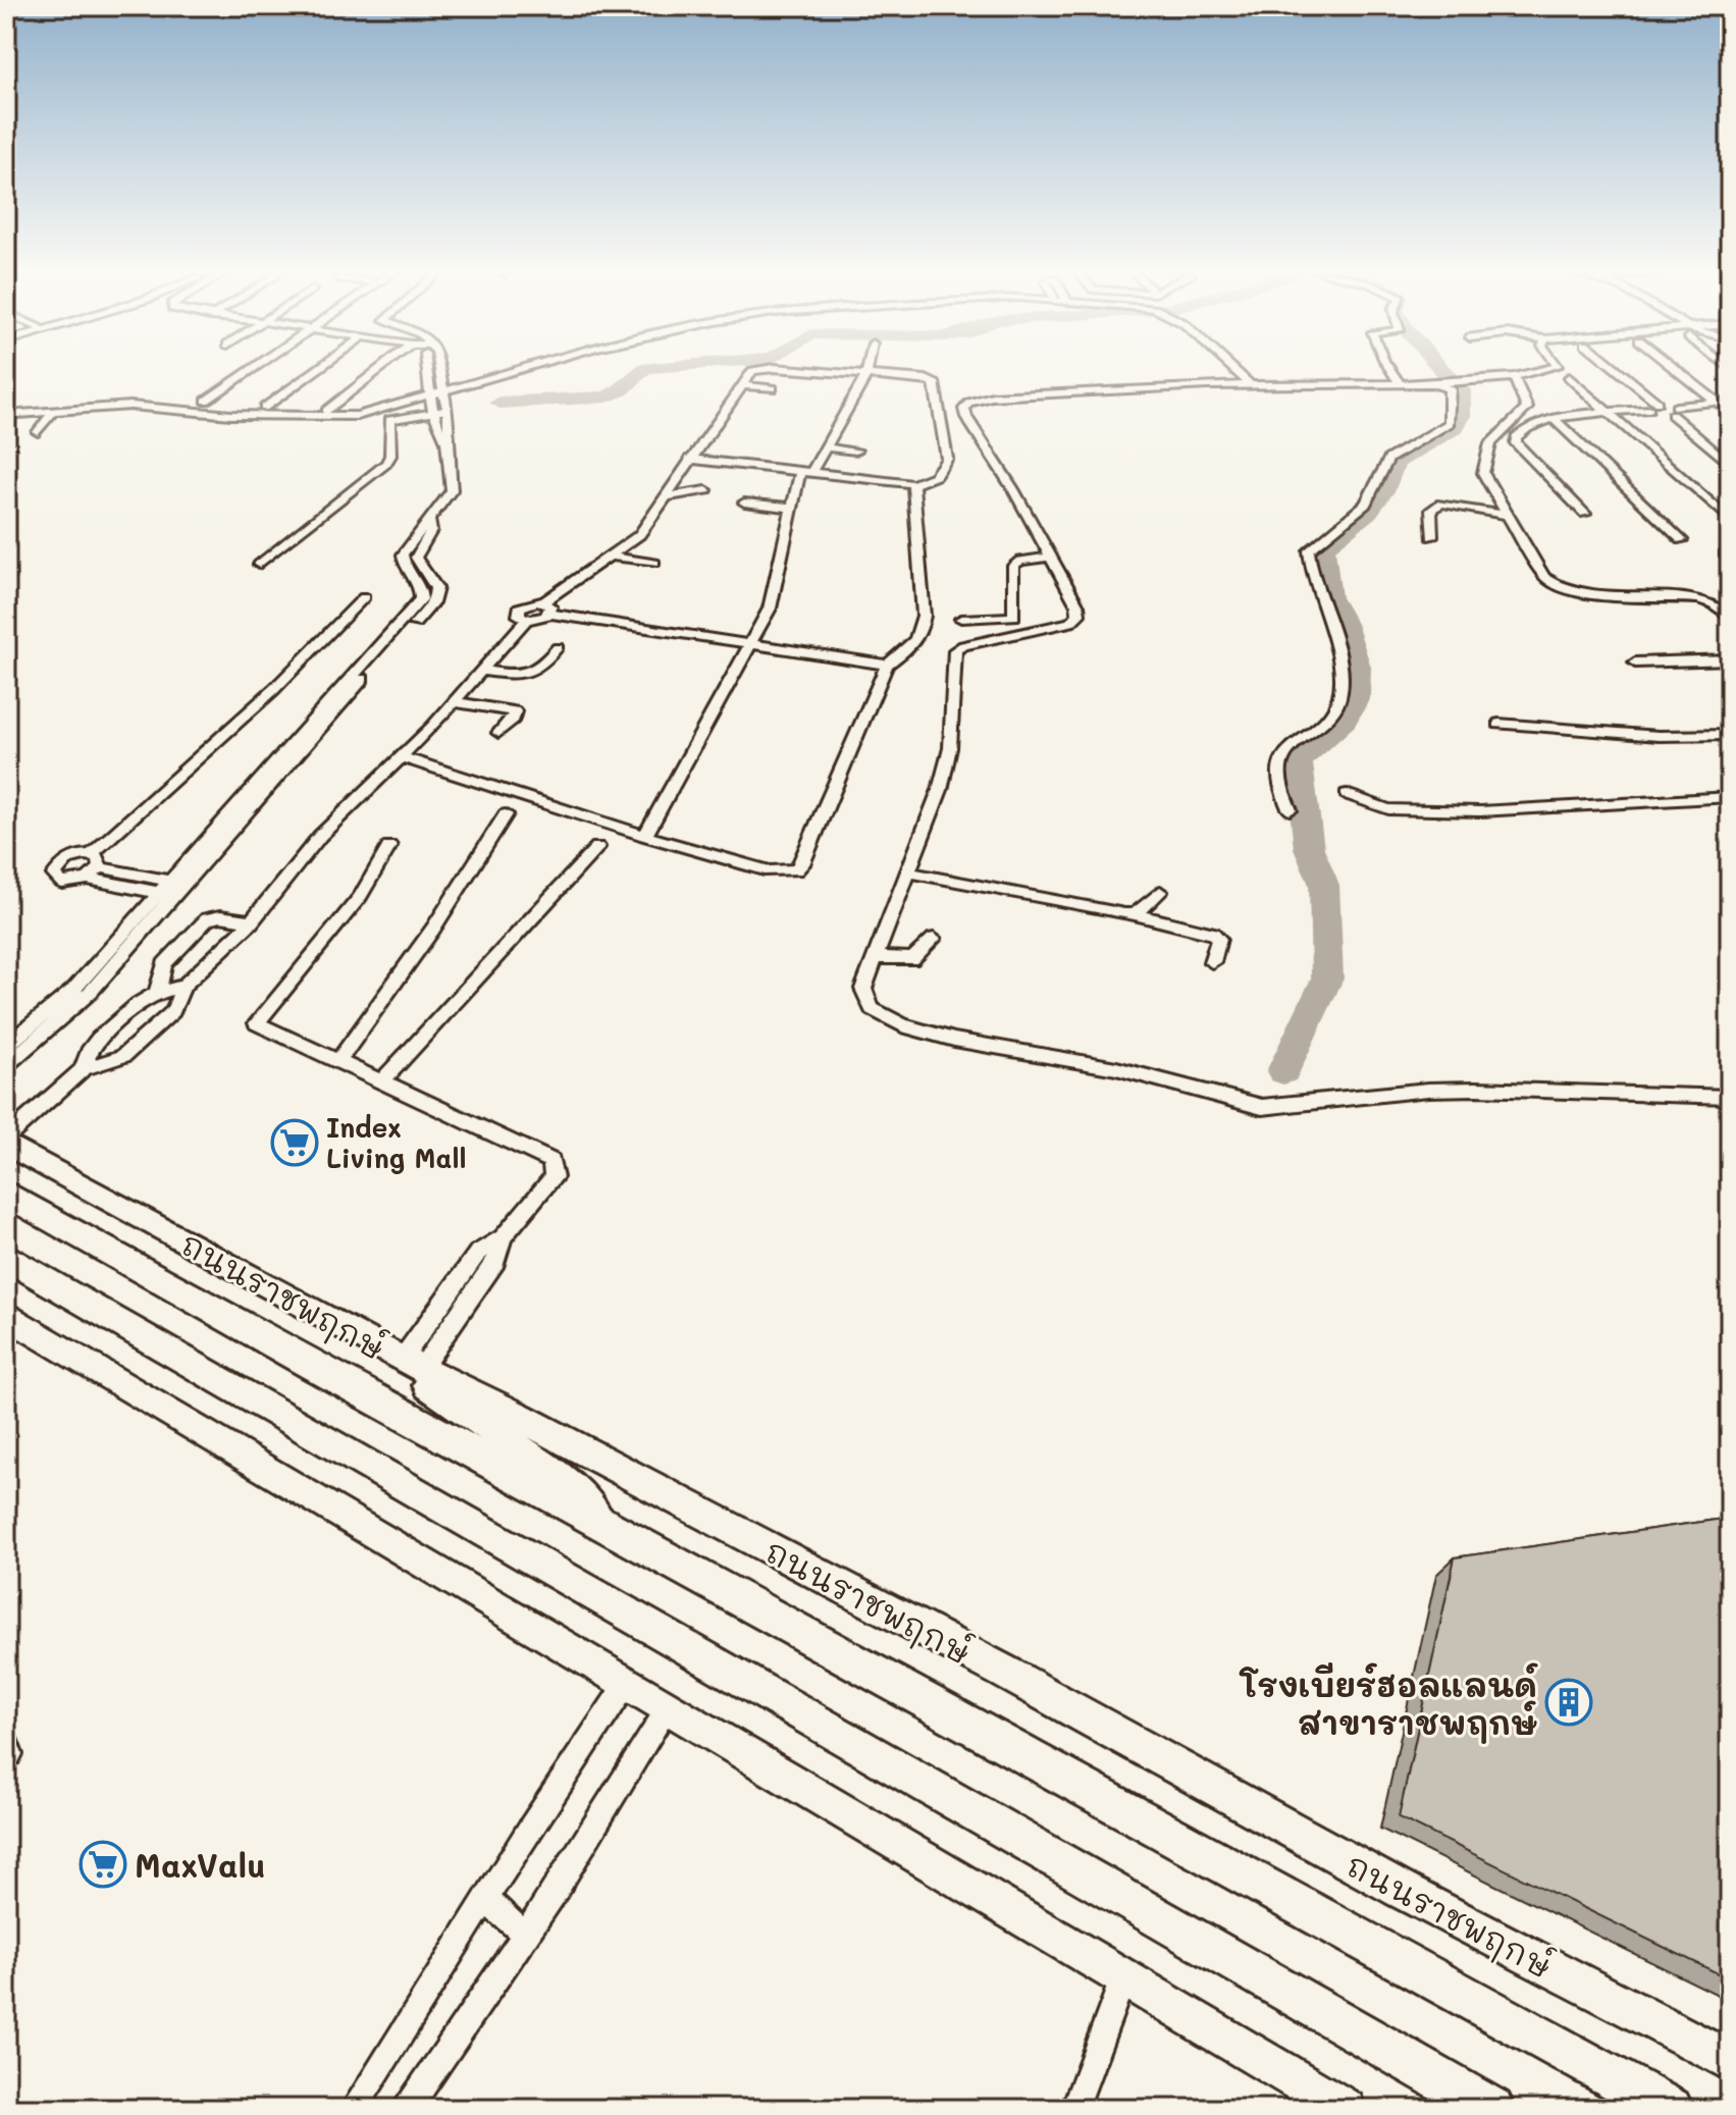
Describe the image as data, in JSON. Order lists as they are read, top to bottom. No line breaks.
{"streets":{"main road":["ถนนราชพฤกษ์"]},"places":{"supermarket":["Index Living Mall","MaxValu"],"building":["โรงเบียร์ฮอลแลนด์ สาขาราชพฤกษ์"]}}
